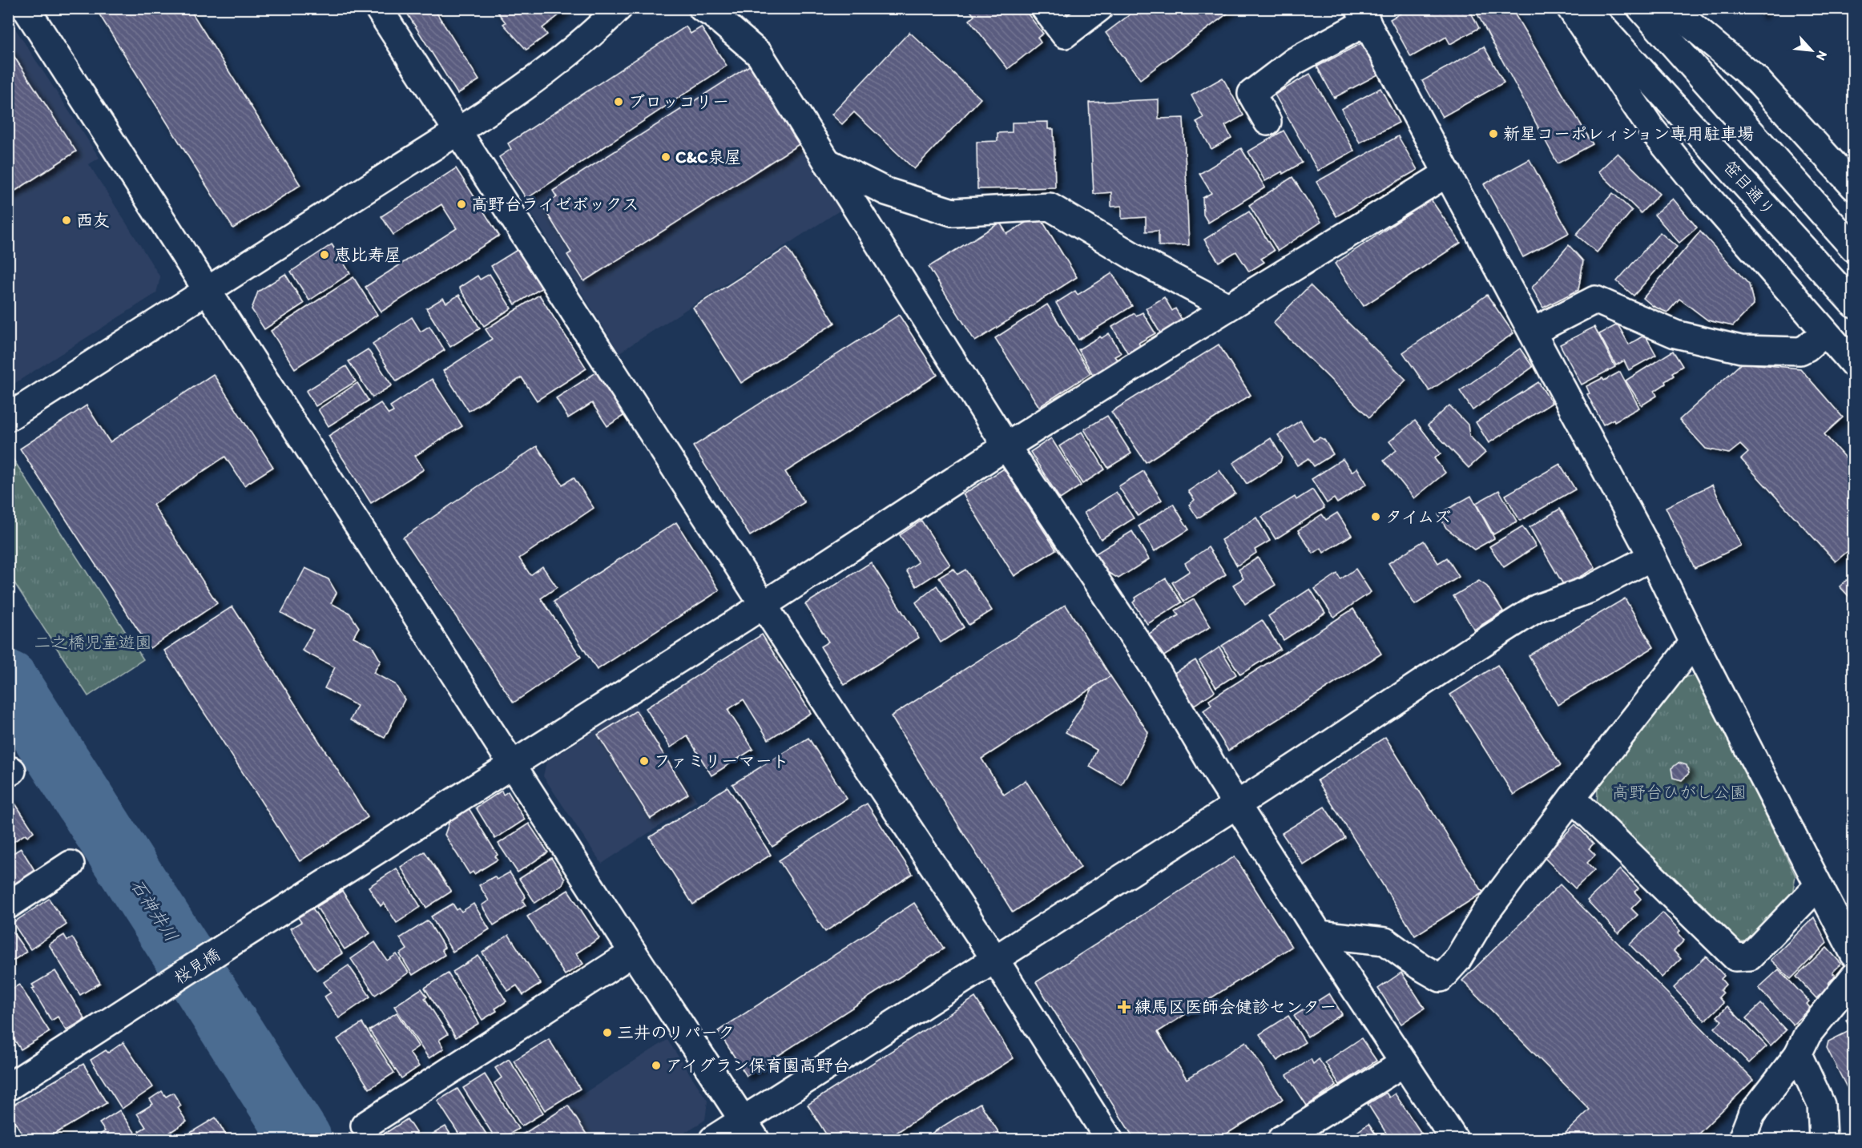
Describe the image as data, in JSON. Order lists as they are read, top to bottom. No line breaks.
{"streets":{"street":["笹目通り","桜見橋"]},"water":["石神井川"],"parks":["二之橋児童遊園","高野台ひがし公園"],"places":{"other":["ブロッコリー","新星コーポレィション専用駐車場","C&C泉屋","高野台ライゼボックス","西友","恵比寿屋","タイムズ","ファミリーマート","三井のリパーク","アイグラン保育園高野台"],"health":["練馬区医師会健診センター"]},"north":"bottom right"}
